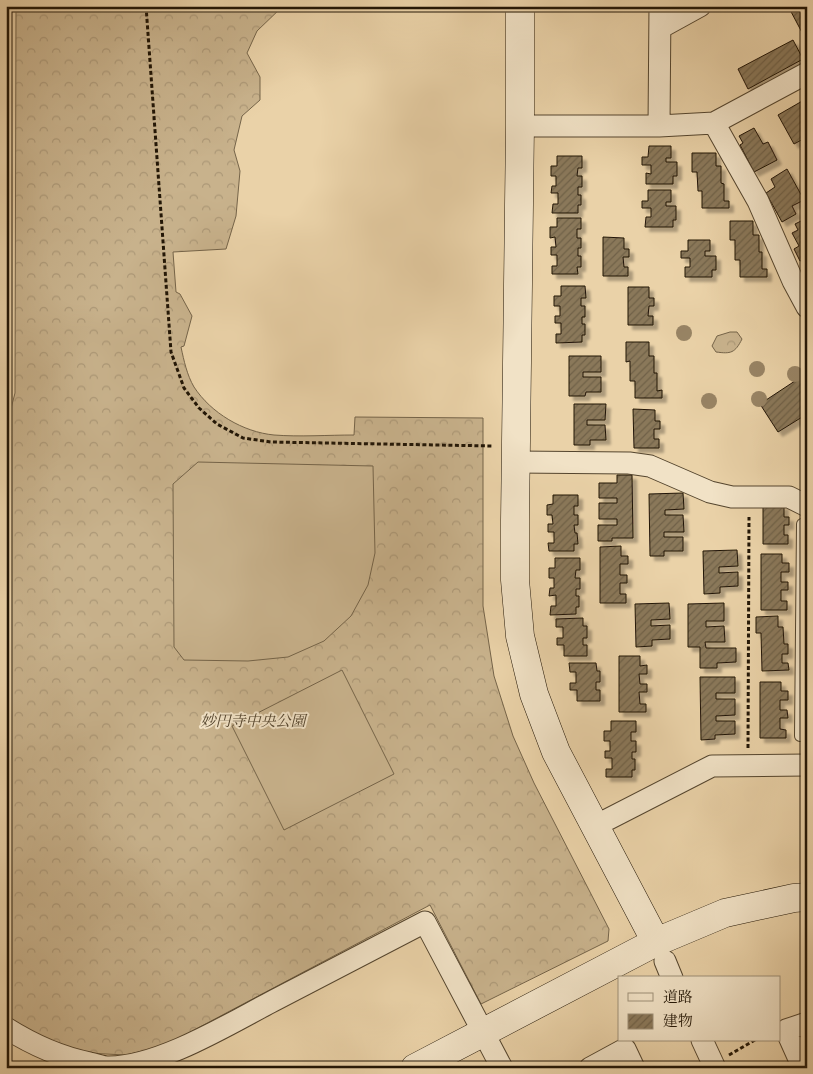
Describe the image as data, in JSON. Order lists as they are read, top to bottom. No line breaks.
{"parks":["妙円寺中央公園"],"legend":["道路","建物"]}
